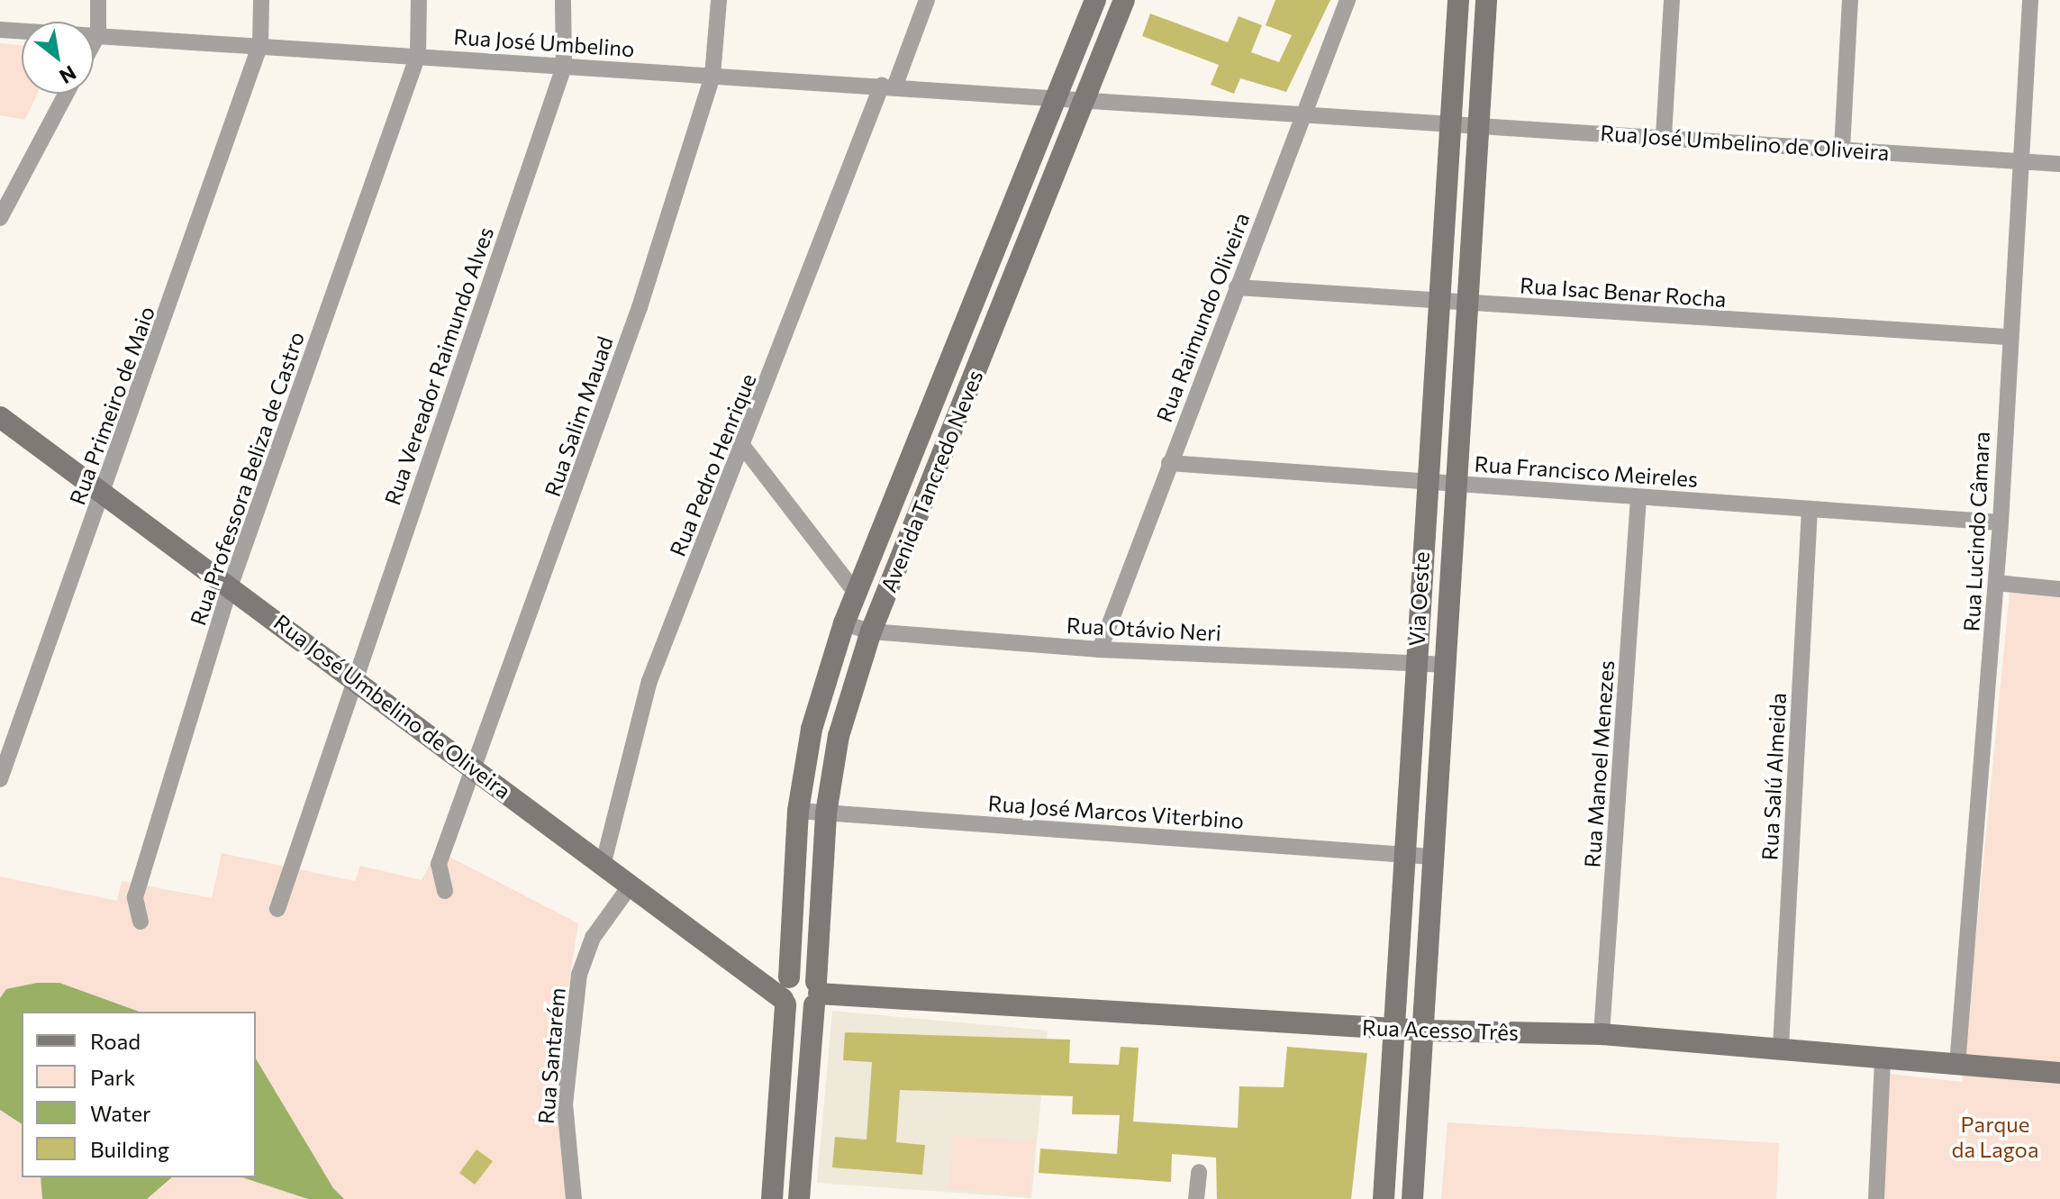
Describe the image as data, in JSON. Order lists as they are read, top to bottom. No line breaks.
{"streets":{"street":["Rua José Umbelino","Rua José Umbelino de Oliveira","Rua Isac Benar Rocha","Rua Raimundo Oliveira","Rua Vereador Raimundo Alves","Rua Primeiro de Maio","Rua Salim Mauad","Rua Pedro Henrique","Rua Francisco Meireles","Rua Professora Beliza de Castro","Avenida Tancredo Neves","Rua Lucindo Câmara","Via Oeste","Rua Otávio Neri","Rua Manoel Menezes","Rua Salú Almeida","Rua José Marcos Viterbino","Rua Acesso Três","Rua Santarém"]},"crossings":[["Rua José Umbelino","Rua José Umbelino de Oliveira"],["Rua José Umbelino","Rua Raimundo Oliveira"],["Rua José Umbelino","Rua Vereador Raimundo Alves"],["Rua José Umbelino","Rua Primeiro de Maio"],["Rua José Umbelino","Rua Salim Mauad"],["Rua José Umbelino","Rua Pedro Henrique"],["Rua José Umbelino","Rua Professora Beliza de Castro"],["Rua José Umbelino","Avenida Tancredo Neves"],["Rua José Umbelino de Oliveira","Rua Raimundo Oliveira"],["Rua José Umbelino de Oliveira","Rua Vereador Raimundo Alves"],["Rua José Umbelino de Oliveira","Rua Primeiro de Maio"],["Rua José Umbelino de Oliveira","Rua Salim Mauad"],["Rua José Umbelino de Oliveira","Rua Pedro Henrique"],["Rua José Umbelino de Oliveira","Rua Professora Beliza de Castro"],["Rua José Umbelino de Oliveira","Avenida Tancredo Neves"],["Rua José Umbelino de Oliveira","Rua Lucindo Câmara"],["Rua José Umbelino de Oliveira","Via Oeste"],["Rua José Umbelino de Oliveira","Rua Santarém"],["Rua Isac Benar Rocha","Rua Raimundo Oliveira"],["Rua Isac Benar Rocha","Rua Lucindo Câmara"],["Rua Isac Benar Rocha","Via Oeste"],["Rua Raimundo Oliveira","Rua Francisco Meireles"],["Rua Raimundo Oliveira","Rua Otávio Neri"],["Rua Francisco Meireles","Rua Lucindo Câmara"],["Rua Francisco Meireles","Via Oeste"],["Rua Francisco Meireles","Rua Manoel Menezes"],["Rua Francisco Meireles","Rua Salú Almeida"],["Avenida Tancredo Neves","Rua Otávio Neri"],["Avenida Tancredo Neves","Rua José Marcos Viterbino"],["Avenida Tancredo Neves","Rua Acesso Três"],["Rua Lucindo Câmara","Rua Acesso Três"],["Via Oeste","Rua Otávio Neri"],["Via Oeste","Rua José Marcos Viterbino"],["Via Oeste","Rua Acesso Três"],["Rua Manoel Menezes","Rua Acesso Três"],["Rua Salú Almeida","Rua Acesso Três"]],"parks":["Parque da Lagoa"],"legend":["Road","Park","Water","Building"],"north":"bottom right"}
